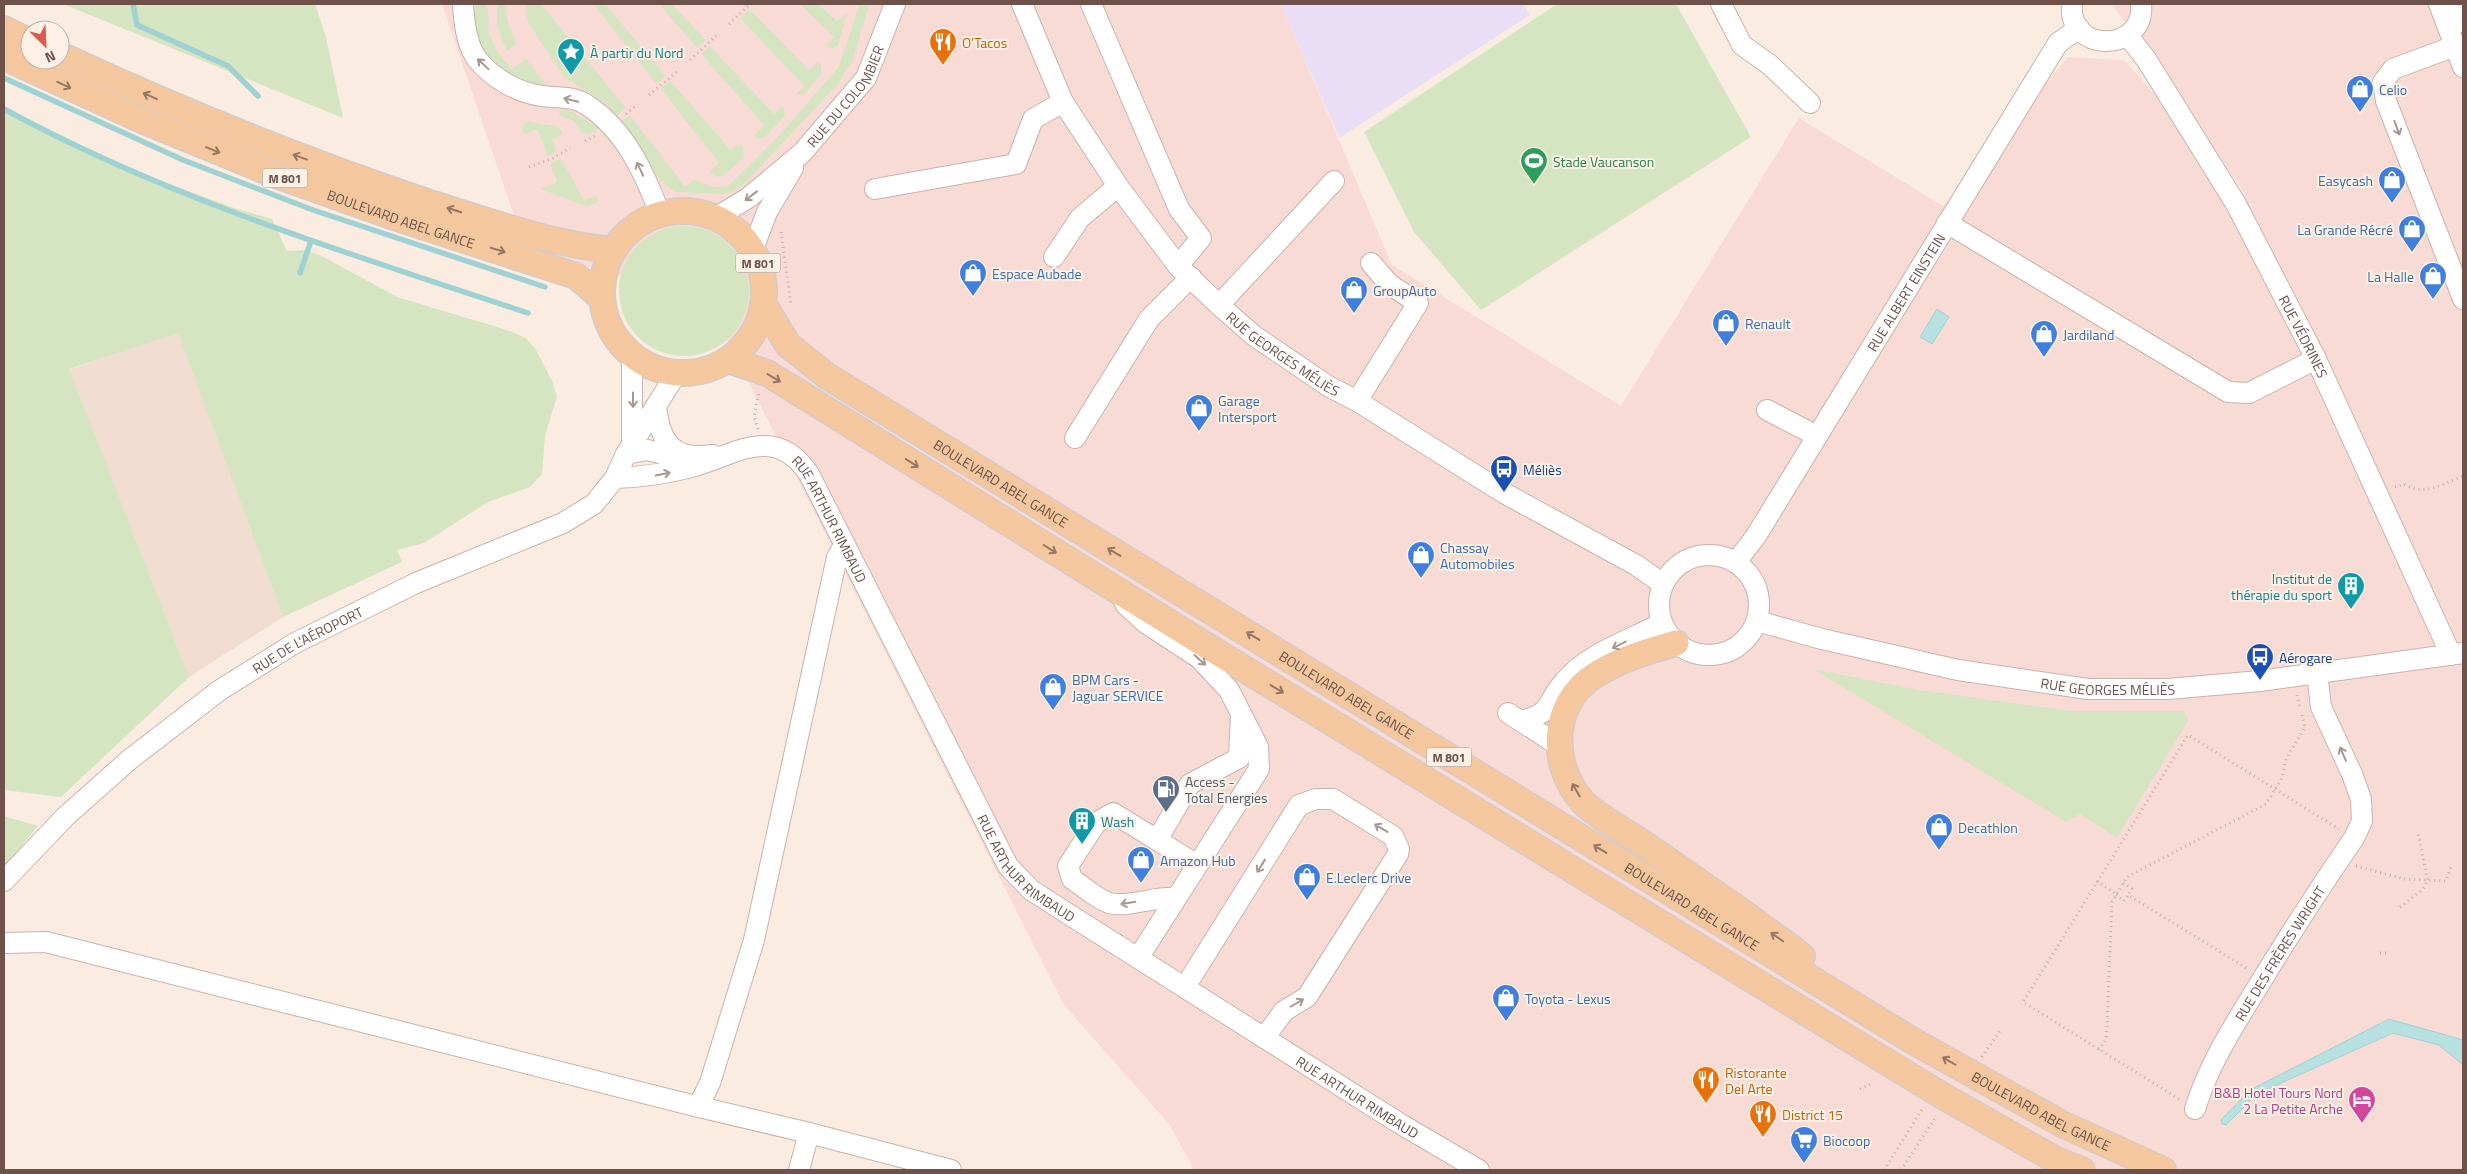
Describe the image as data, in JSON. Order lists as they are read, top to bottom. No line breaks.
{"streets":{"main road":["M 801","BOULEVARD ABEL GANCE"],"street":["RUE DU COLOMBIER","RUE ALBERT EINSTEIN","RUE VÉDRINES","RUE GEORGES MÉLIÈS","RUE ARTHUR RIMBAUD","RUE DE L'AÉROPORT","RUE DES FRÈRES WRIGHT"]},"crossings":[["RUE DU COLOMBIER","M 801"],["RUE DU COLOMBIER","BOULEVARD ABEL GANCE"],["RUE DU COLOMBIER","RUE DE L'AÉROPORT"],["M 801","BOULEVARD ABEL GANCE"],["M 801","RUE DE L'AÉROPORT"],["BOULEVARD ABEL GANCE","RUE DE L'AÉROPORT"],["RUE ALBERT EINSTEIN","RUE GEORGES MÉLIÈS"],["RUE VÉDRINES","RUE GEORGES MÉLIÈS"],["RUE GEORGES MÉLIÈS","RUE DES FRÈRES WRIGHT"],["RUE ARTHUR RIMBAUD","RUE DE L'AÉROPORT"]],"places":{"restaurant":["O'Tacos","Ristorante Del Arte","District 15"],"place":["À partir du Nord"],"shop":["Celio","Easycash","La Grande Récré","Espace Aubade","La Halle","GroupAuto","Renault","Jardiland","Garage Intersport","Chassay Automobiles","BPM Cars - Jaguar SERVICE","Decathlon","Amazon Hub","E.Leclerc Drive","Toyota - Lexus"],"sports":["Stade Vaucanson"],"bus stop":["Méliès","Aérogare"],"building":["Institut de thérapie du sport","Wash"],"fuel station":["Access - Total Energies"],"hotel":["B&B Hotel Tours Nord 2 La Petite Arche"],"supermarket":["Biocoop"]},"north":"bottom right"}
